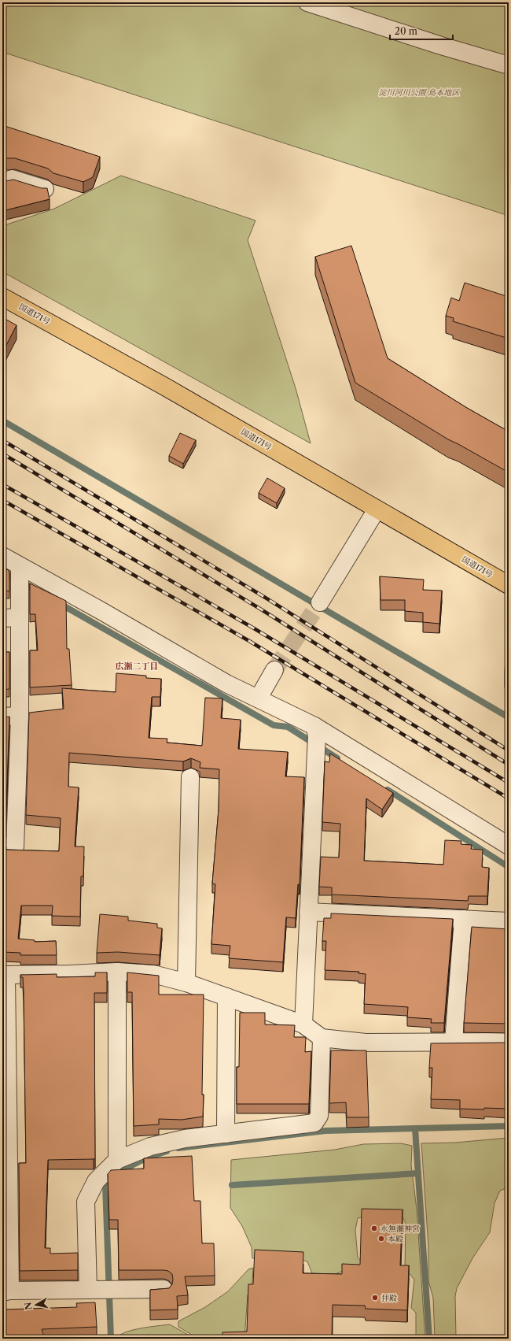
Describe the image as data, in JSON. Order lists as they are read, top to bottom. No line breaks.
{"streets":{"highway":["国道171号"]},"districts":["広瀬二丁目"],"parks":["淀川河川公園 島本地区"],"places":["水無瀬神宮","本殿","拝殿"],"scale_bar":"20 m","north":"left"}
